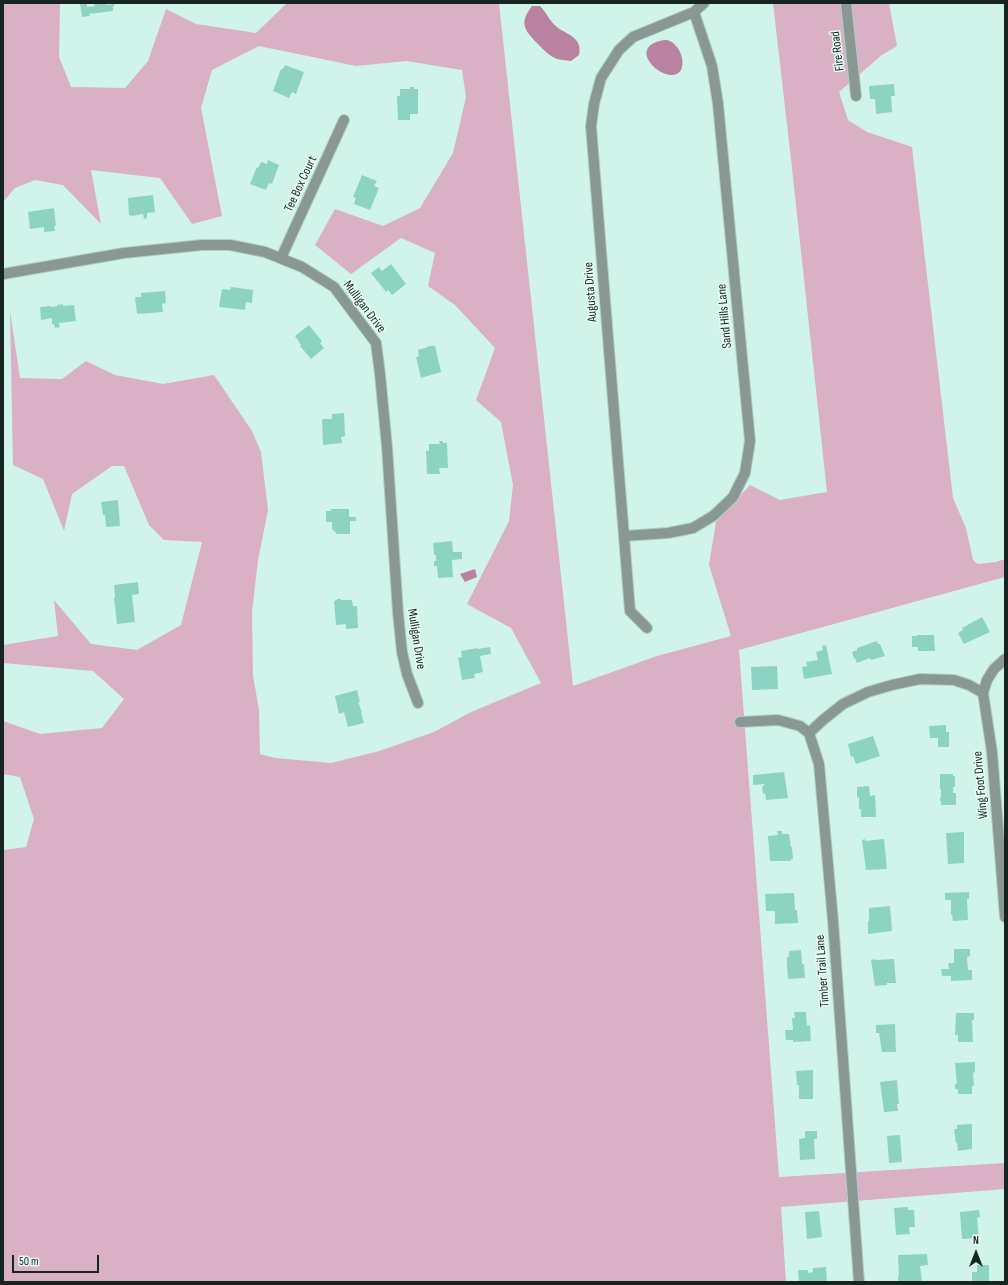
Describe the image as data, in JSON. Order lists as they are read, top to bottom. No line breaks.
{"streets":{"street":["Fire Road","Tee Box Court","Augusta Drive","Mulligan Drive","Sand Hills Lane","Wing Foot Drive","Timber Trail Lane"]},"crossings":[["Tee Box Court","Mulligan Drive"],["Augusta Drive","Sand Hills Lane"]],"scale_bar":"50 m","north":"top"}
